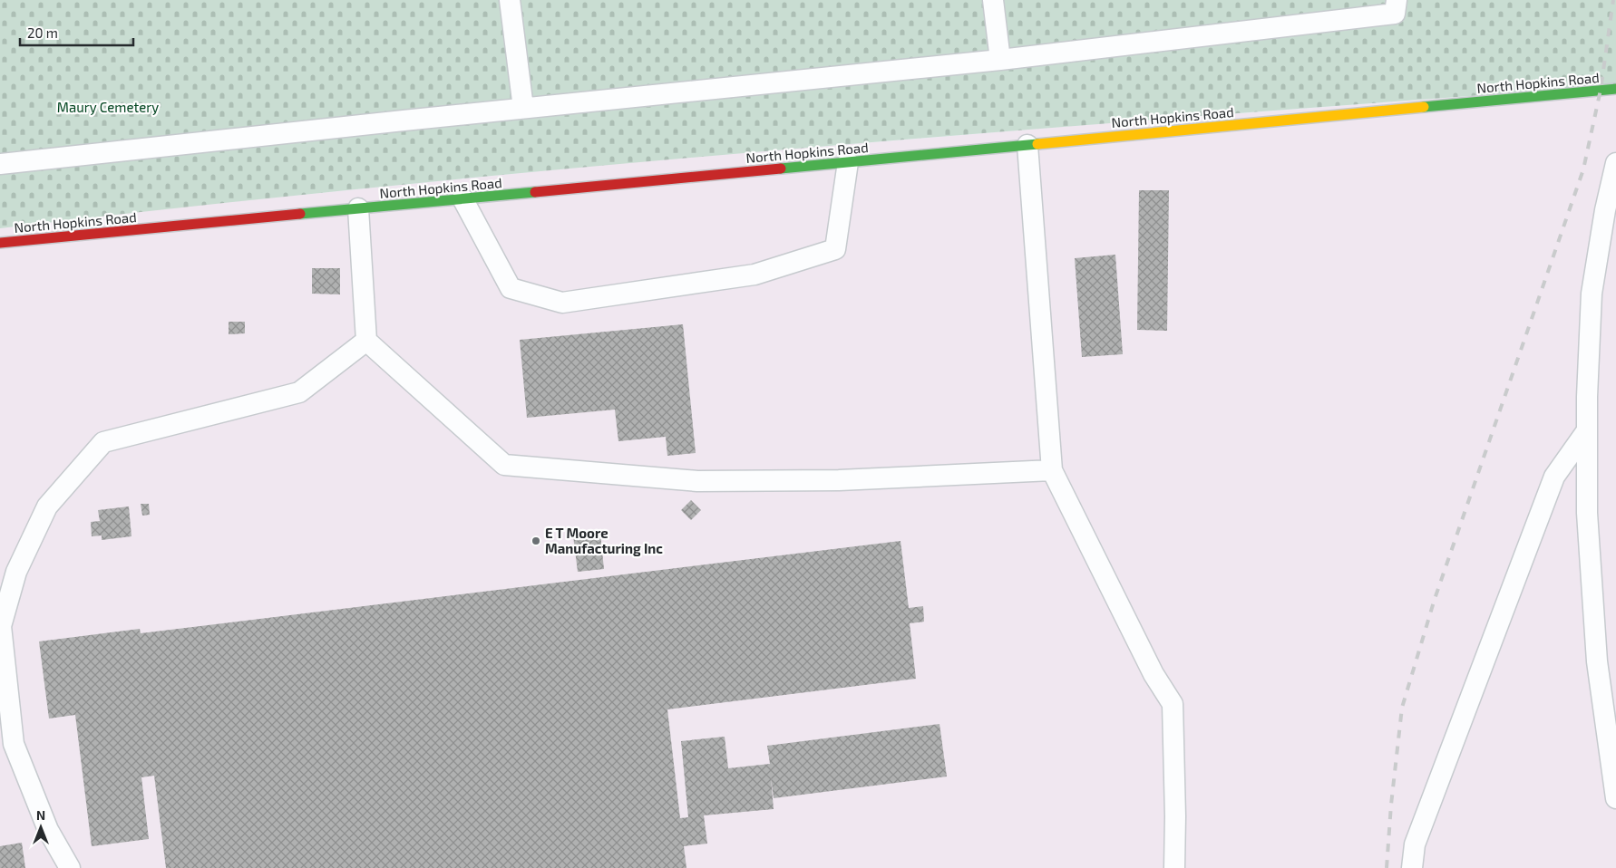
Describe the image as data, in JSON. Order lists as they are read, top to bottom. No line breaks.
{"streets":{"main road":["North Hopkins Road"]},"parks":["Maury Cemetery"],"places":["E T Moore Manufacturing Inc"],"scale_bar":"20 m","north":"top"}
